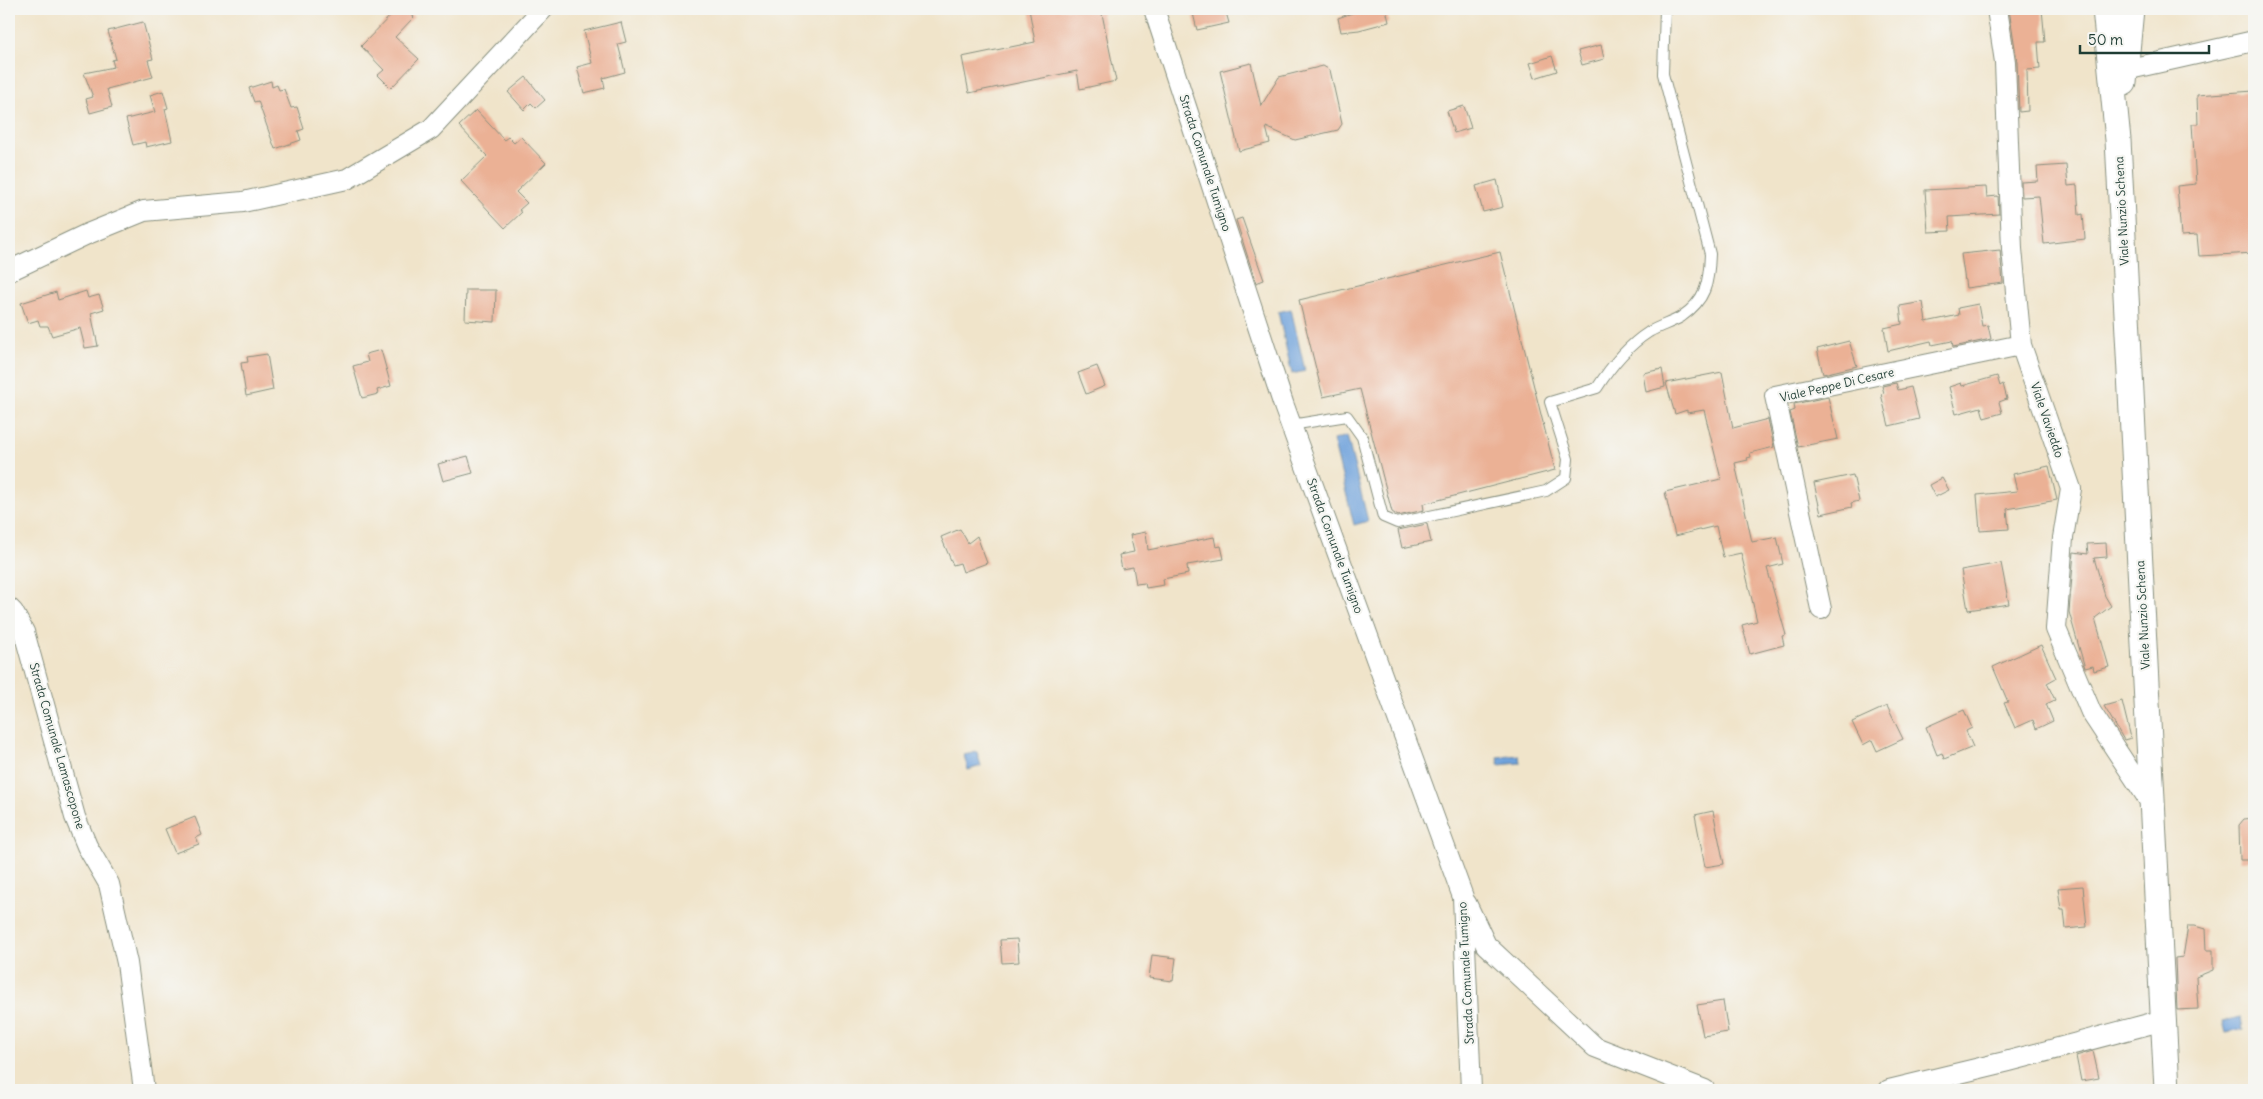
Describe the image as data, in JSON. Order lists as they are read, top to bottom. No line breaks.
{"streets":{"street":["Strada Comunale Tumigno","Viale Nunzio Schena","Viale Peppe Di Cesare","Viale Vavieddo","Strada Comunale Lamascopone"]},"crossings":[["Viale Nunzio Schena","Viale Vavieddo"],["Viale Peppe Di Cesare","Viale Vavieddo"]],"scale_bar":"50 m"}
